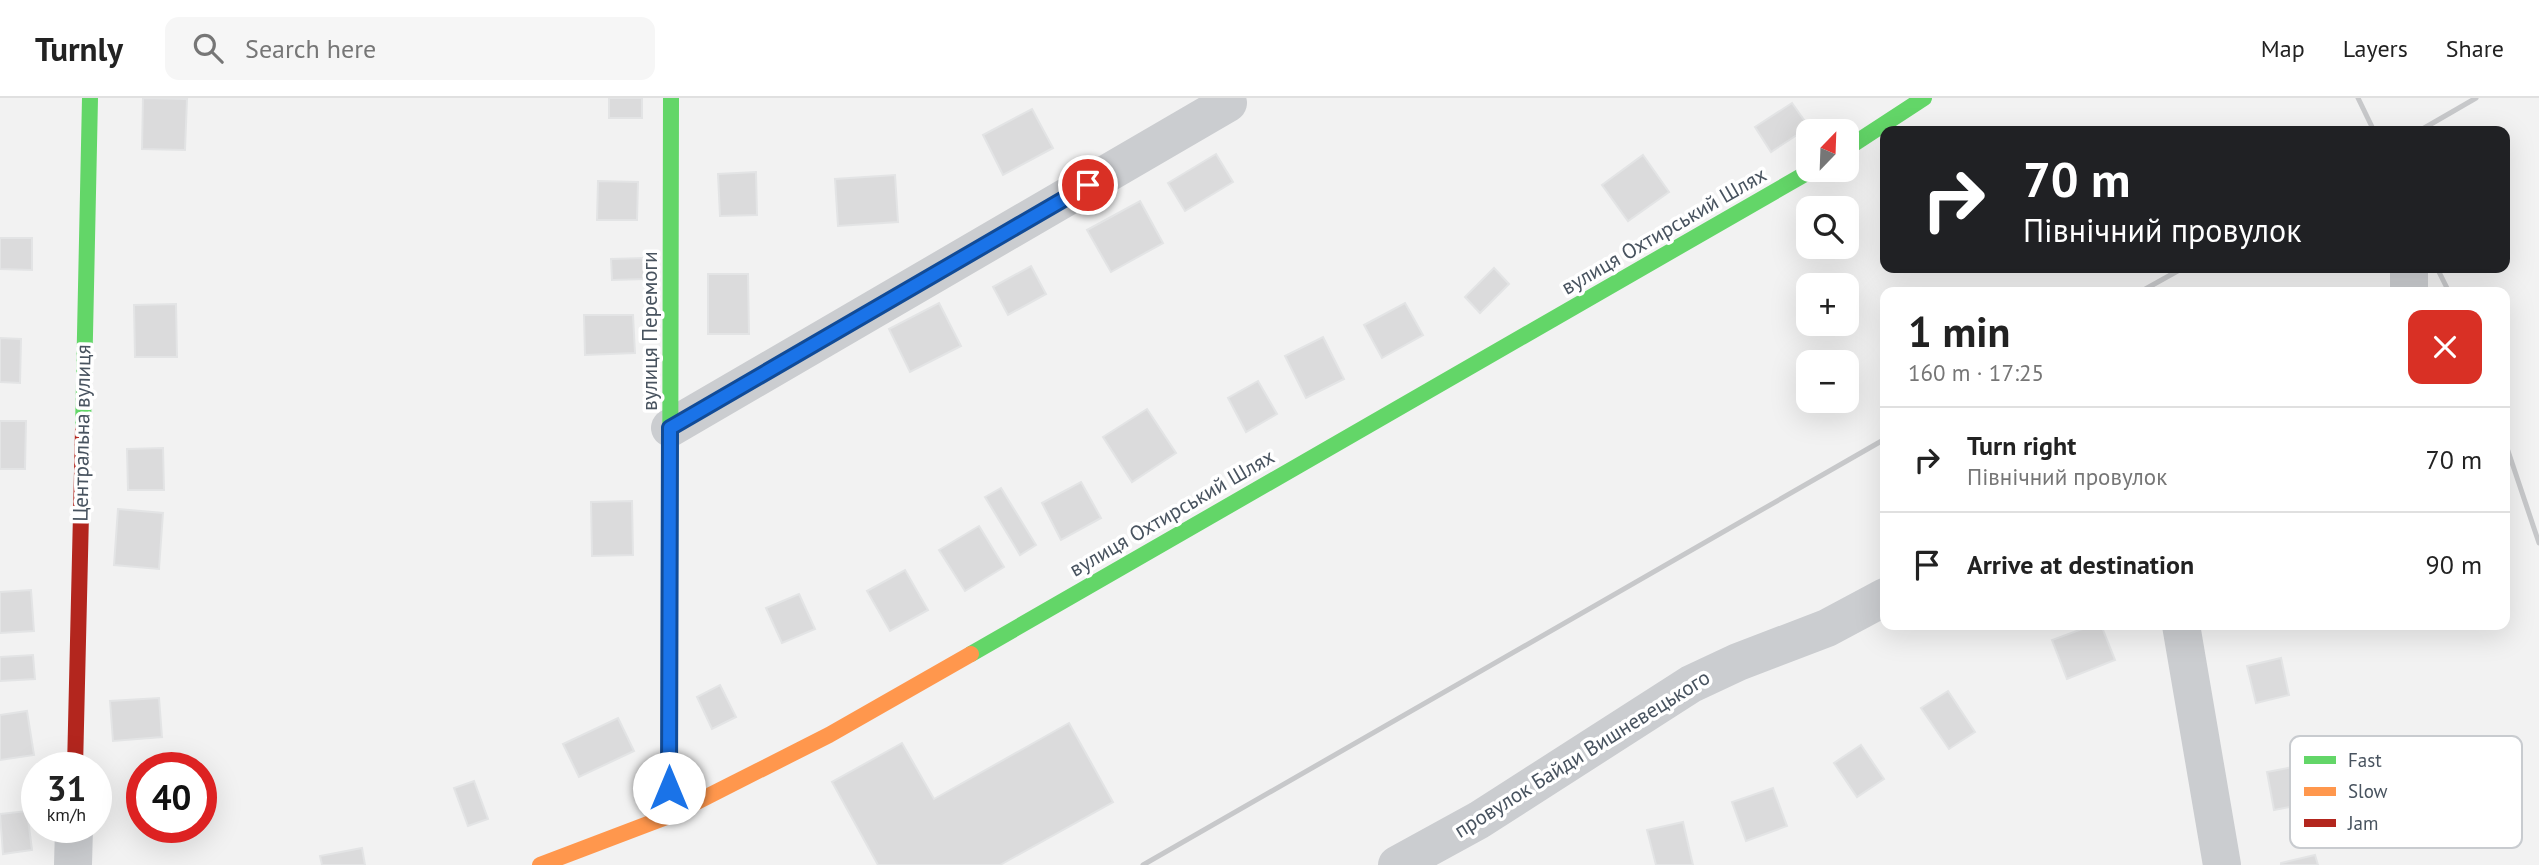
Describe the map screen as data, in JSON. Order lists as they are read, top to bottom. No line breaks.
{"streets":{"main road":["вулиця Охтирський Шлях","вулиця Перемоги","Центральна вулиця"],"street":["провулок Байди Вишневецького"]},"crossings":[["вулиця Охтирський Шлях","вулиця Перемоги"]],"legend":["Fast","Slow","Jam"],"north":"top right","page":{"header":"Turnly","search":"Search here","nav":["Map","Layers","Share"],"map_buttons":["+","−"],"turn":["70 m","Північний провулок"],"heading":["1 min","160 m · 17:25"],"list":[{"name":"Turn right","note":"Північний провулок","value":"70 m"},{"name":"Arrive at destination","value":"90 m"}],"speed":"31 km/h","limit":"40"}}
